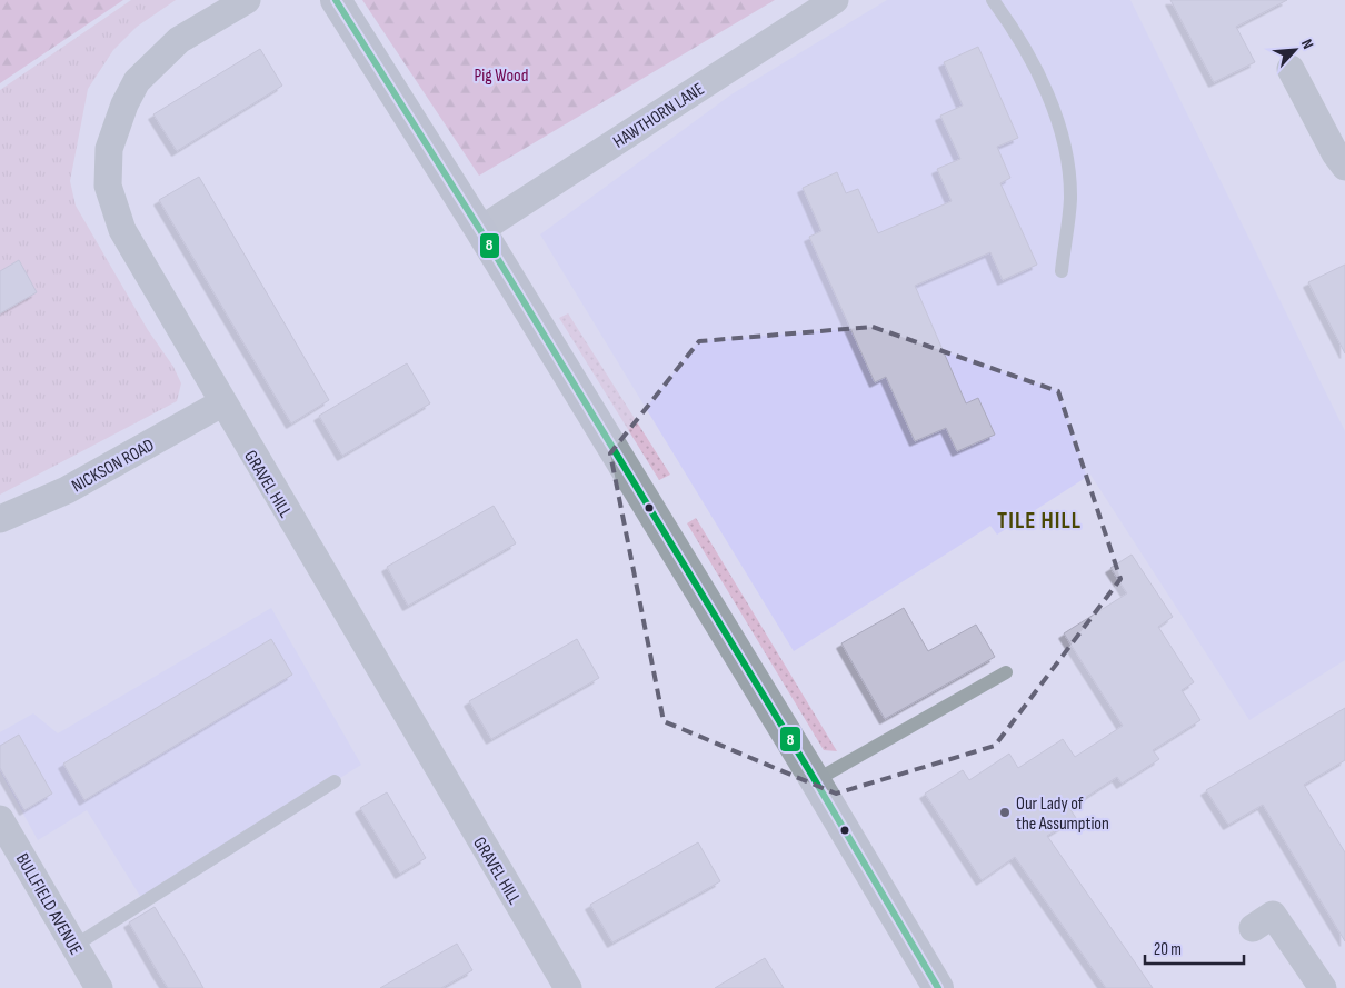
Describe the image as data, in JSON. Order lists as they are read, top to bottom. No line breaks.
{"streets":{"street":["HAWTHORN LANE","NICKSON ROAD","GRAVEL HILL","BULLFIELD AVENUE"]},"crossings":[["NICKSON ROAD","GRAVEL HILL"]],"districts":["TILE HILL"],"parks":["Pig Wood"],"places":["Our Lady of the Assumption"],"lines":["transit line 8"],"scale_bar":"20 m","north":"top right"}
